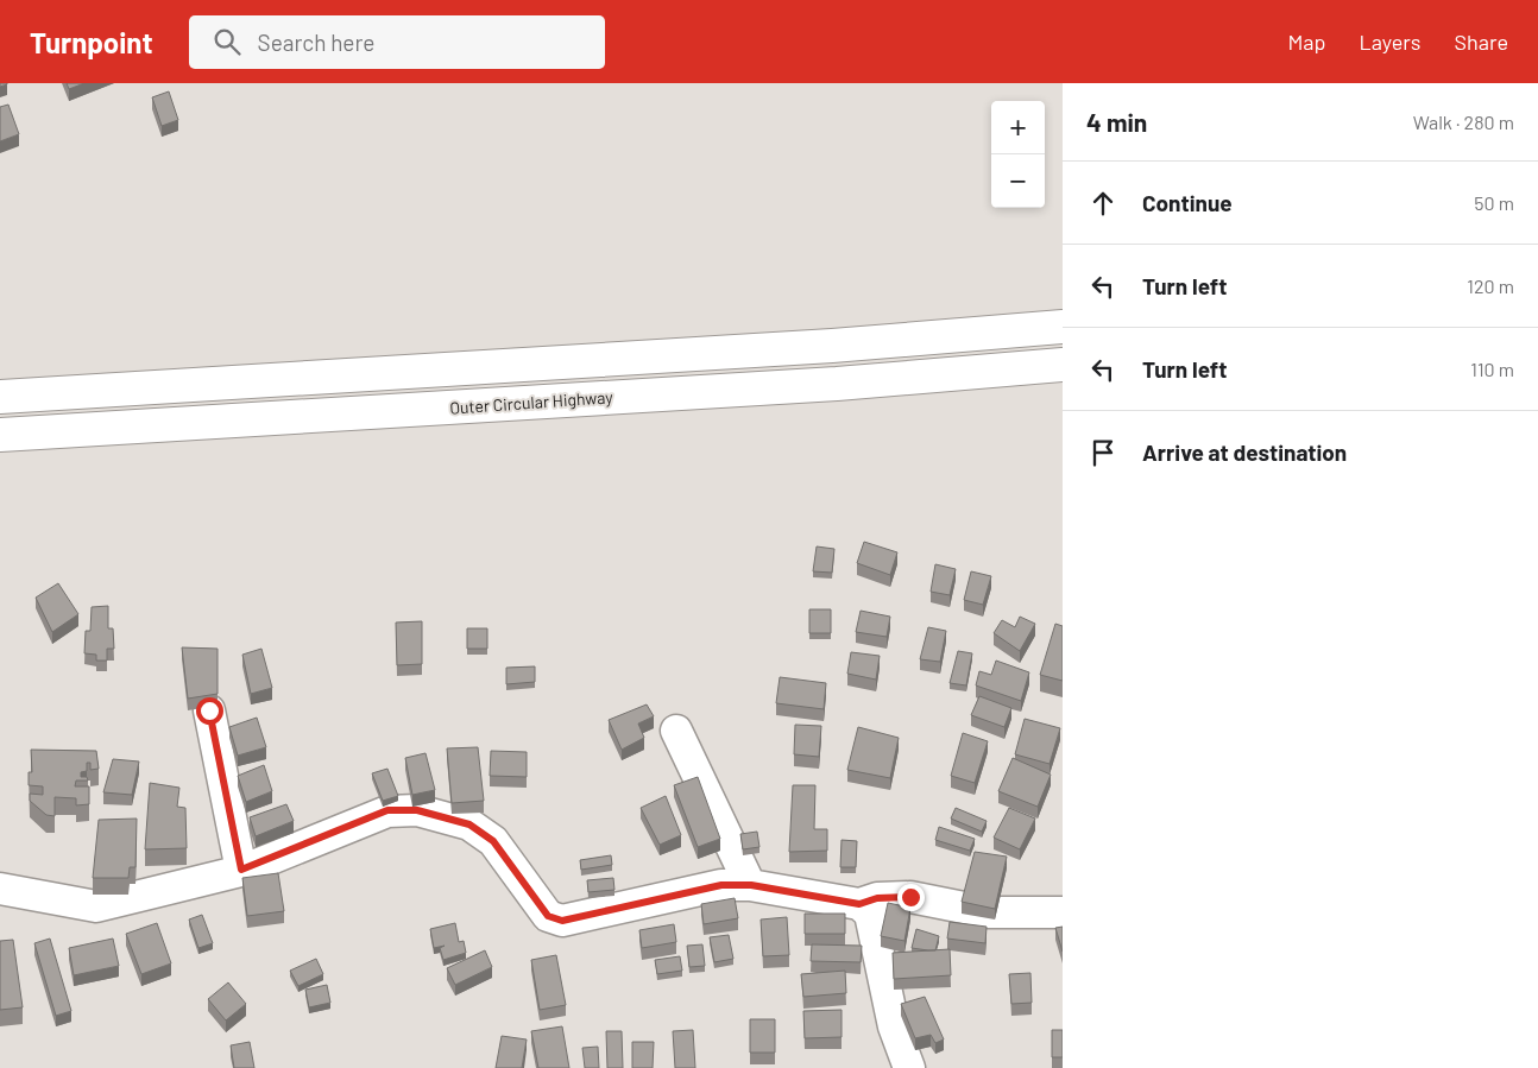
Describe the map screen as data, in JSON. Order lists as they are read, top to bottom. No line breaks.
{"streets":{"highway":["Outer Circular Highway"]},"page":{"header":"Turnpoint","search":"Search here","nav":["Map","Layers","Share"],"heading":["4 min","Walk · 280 m"],"map_buttons":["+","−"],"list":[["Continue","50 m"],["Turn left","120 m"],["Turn left","110 m"],"Arrive at destination"]}}
